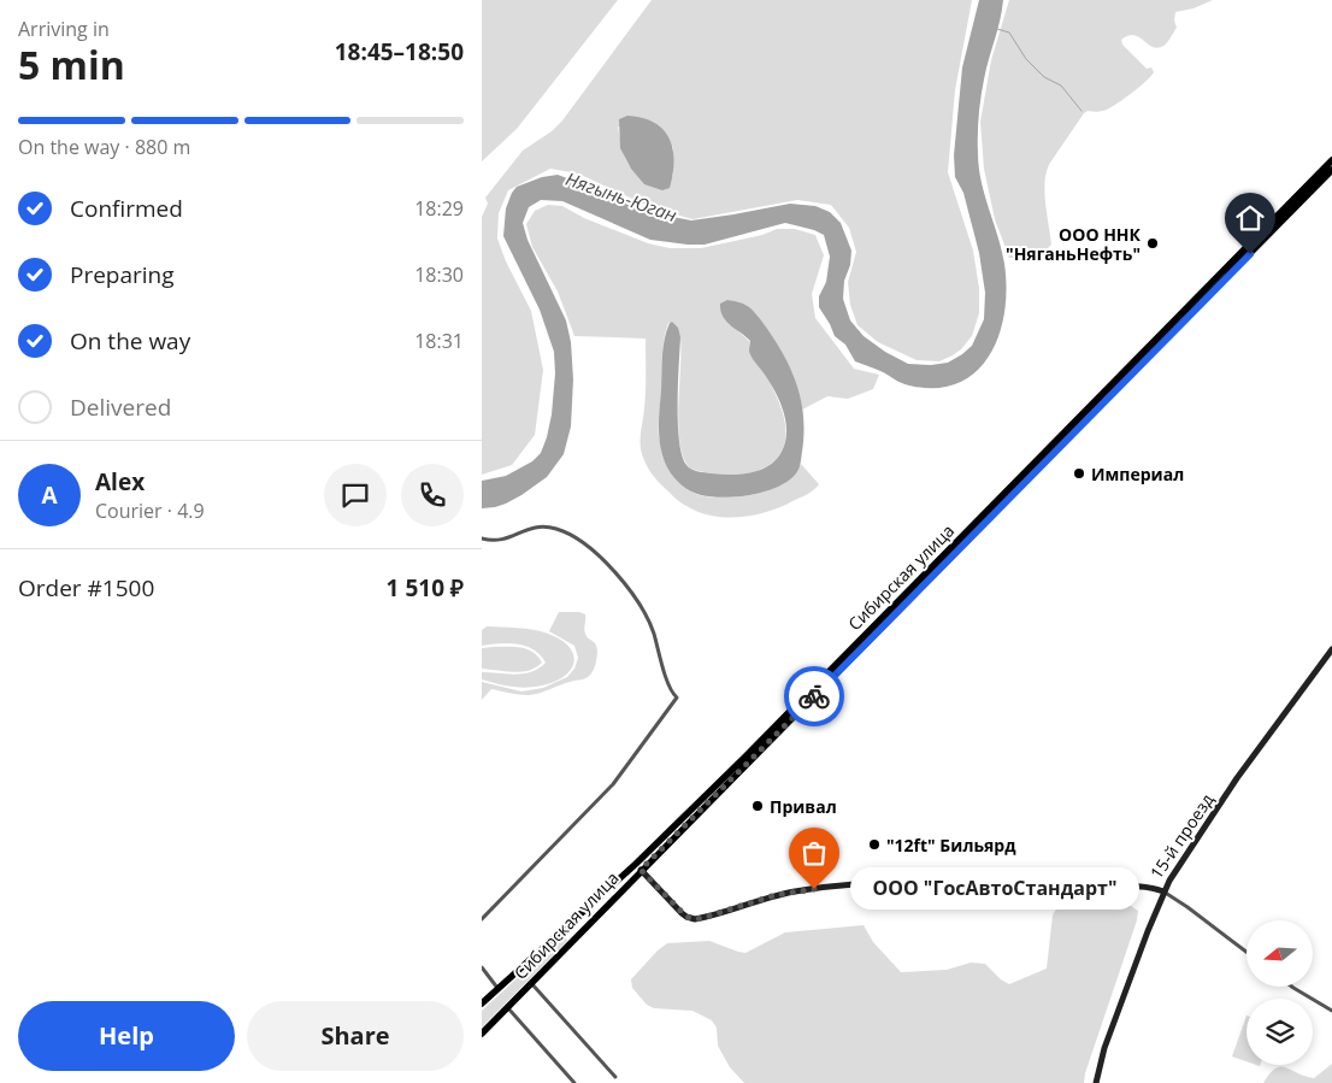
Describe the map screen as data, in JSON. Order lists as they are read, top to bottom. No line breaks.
{"streets":{"main road":["Сибирская улица"],"street":["15-й проезд"]},"crossings":[["Сибирская улица","15-й проезд"]],"water":["Нягынь-Юган"],"places":["ООО ННК \"НяганьНефть\"","Империал","Привал","\"12ft\" Бильярд","ООО \"ГосАвтоСтандарт\""],"north":"left","page":{"heading":["5 min","Arriving in","18:45–18:50"],"panel":["Alex","Courier · 4.9","Order #1500","1 510 ₽"],"bar":"On the way · 880 m","list":[["Confirmed","18:29"],["Preparing","18:30"],["On the way","18:31"],"Delivered"],"round":"A","bubble":"ООО \"ГосАвтоСтандарт\"","buttons":["Help","Share"]}}
